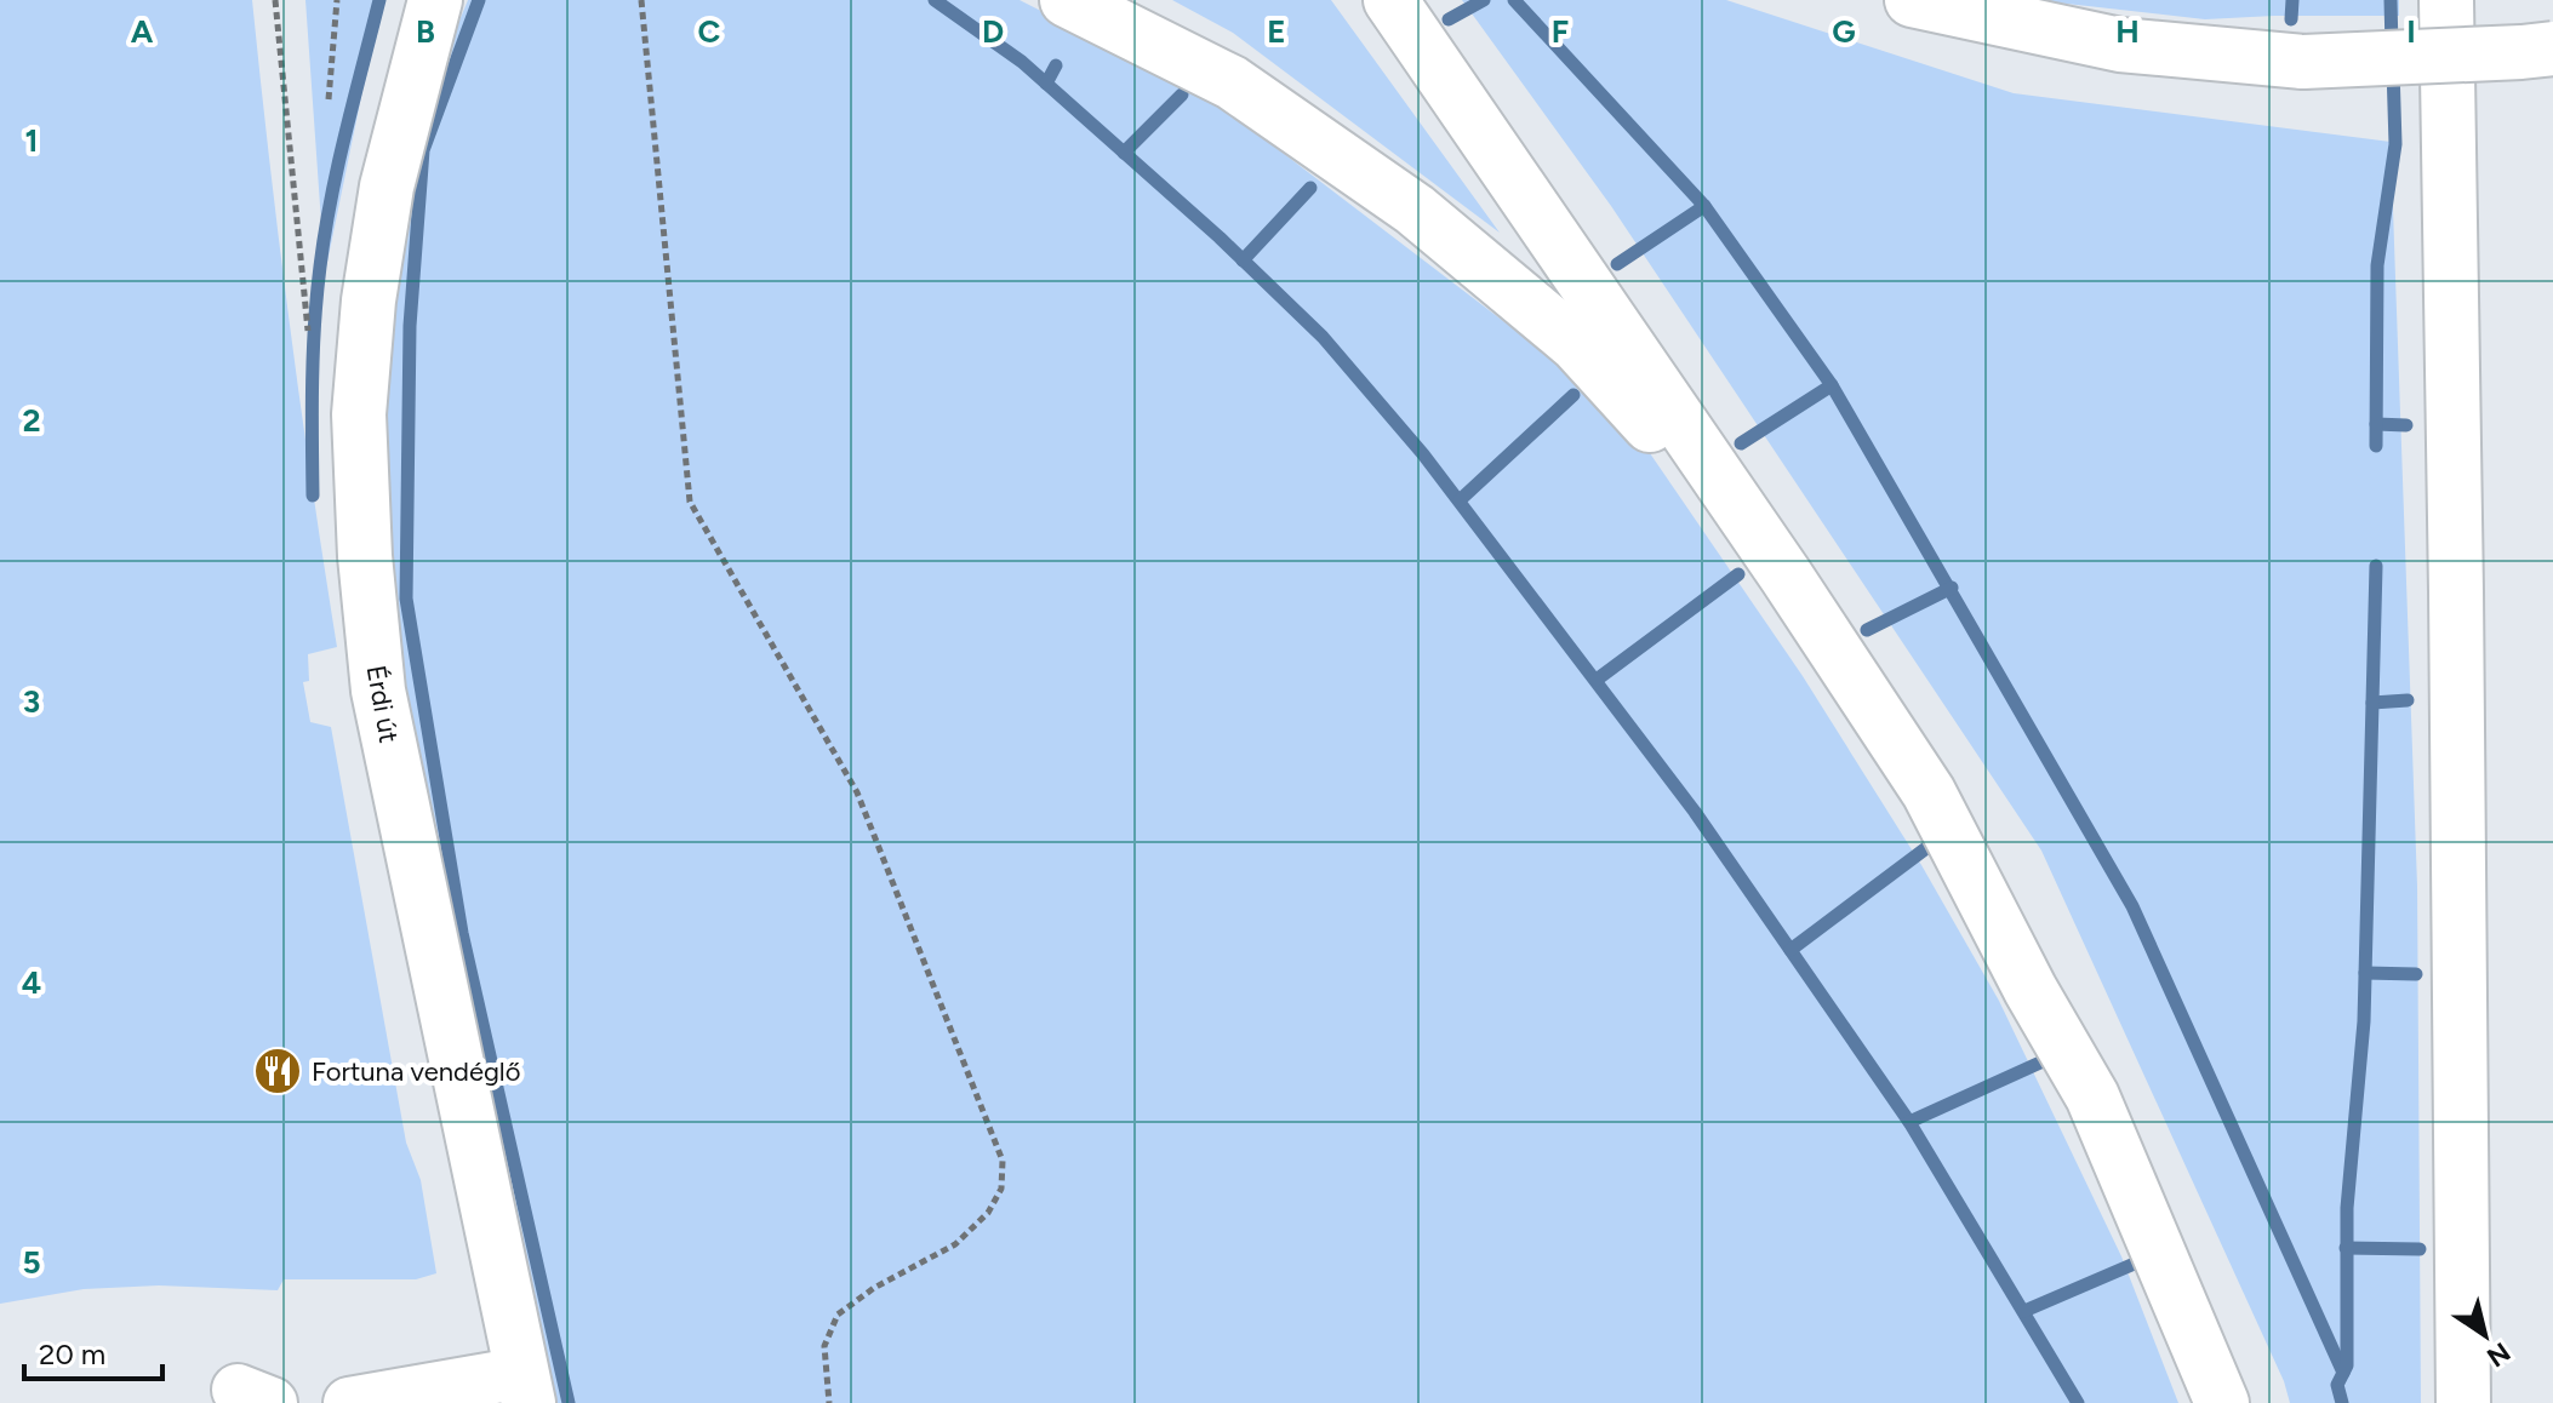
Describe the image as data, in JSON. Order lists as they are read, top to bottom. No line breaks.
{"streets":{"main road":["Érdi út"]},"places":{"restaurant":["Fortuna vendéglő"]},"scale_bar":"20 m","north":"bottom right","grid":{"columns":["A","B","C","D","E","F","G","H","I"],"rows":["1","2","3","4","5"]}}
